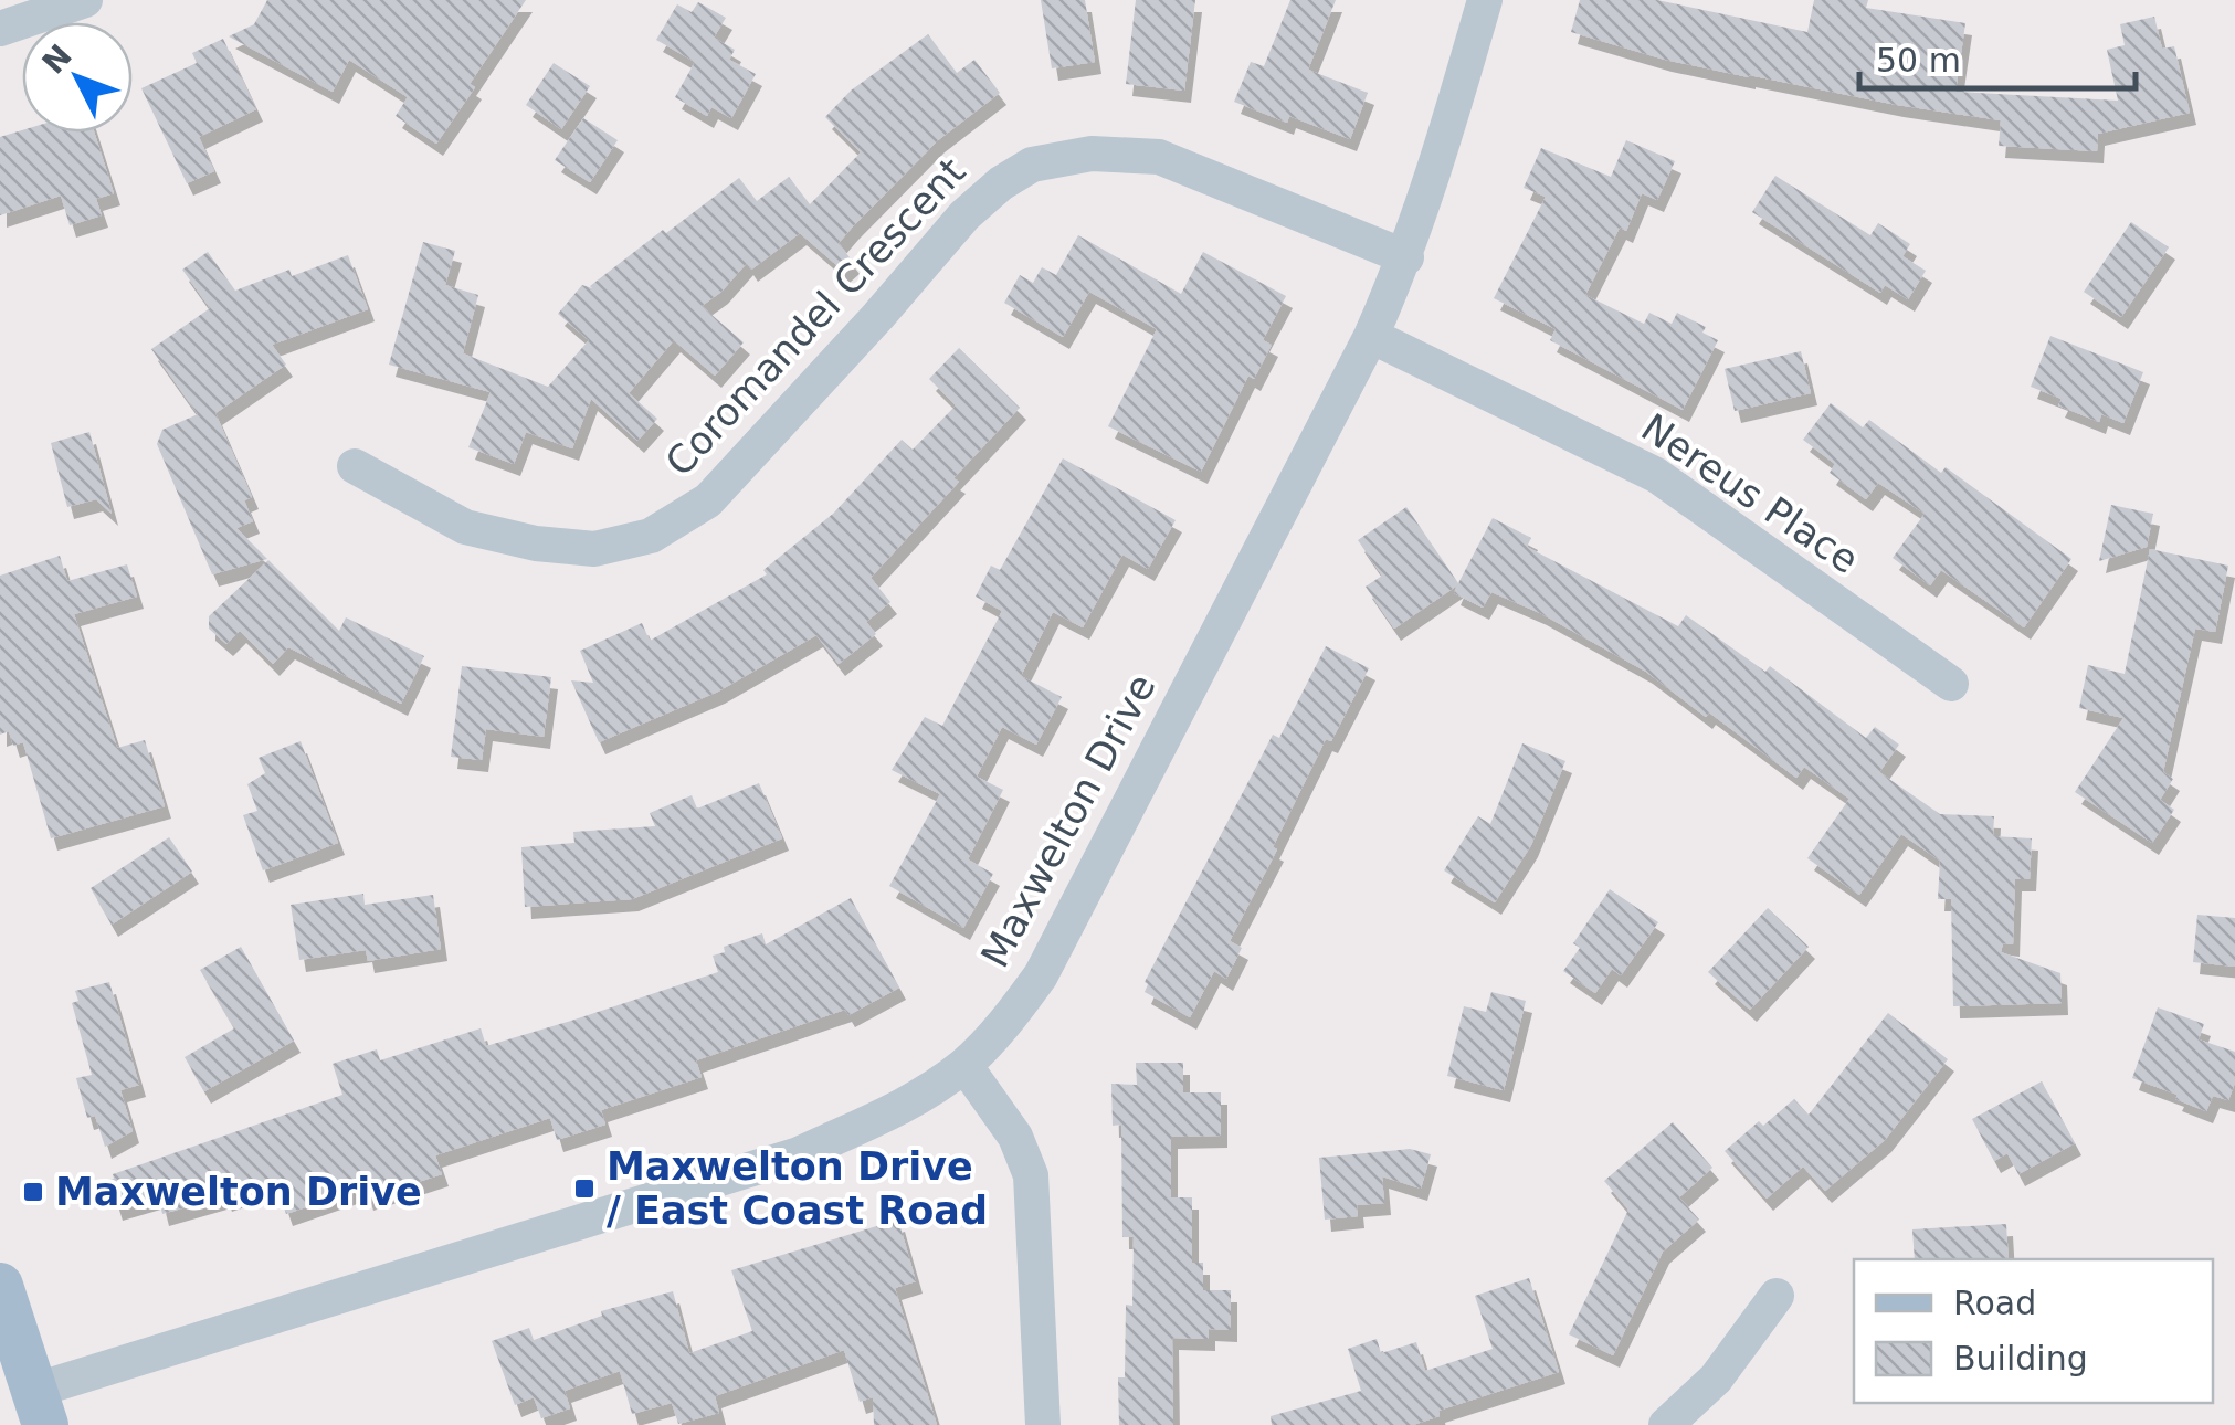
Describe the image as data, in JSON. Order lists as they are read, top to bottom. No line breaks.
{"streets":{"street":["Coromandel Crescent","Nereus Place","Maxwelton Drive"]},"crossings":[["Coromandel Crescent","Maxwelton Drive"],["Nereus Place","Maxwelton Drive"]],"places":{"transit":["Maxwelton Drive / East Coast Road","Maxwelton Drive"]},"legend":["Road","Building"],"scale_bar":"50 m","north":"top left"}
